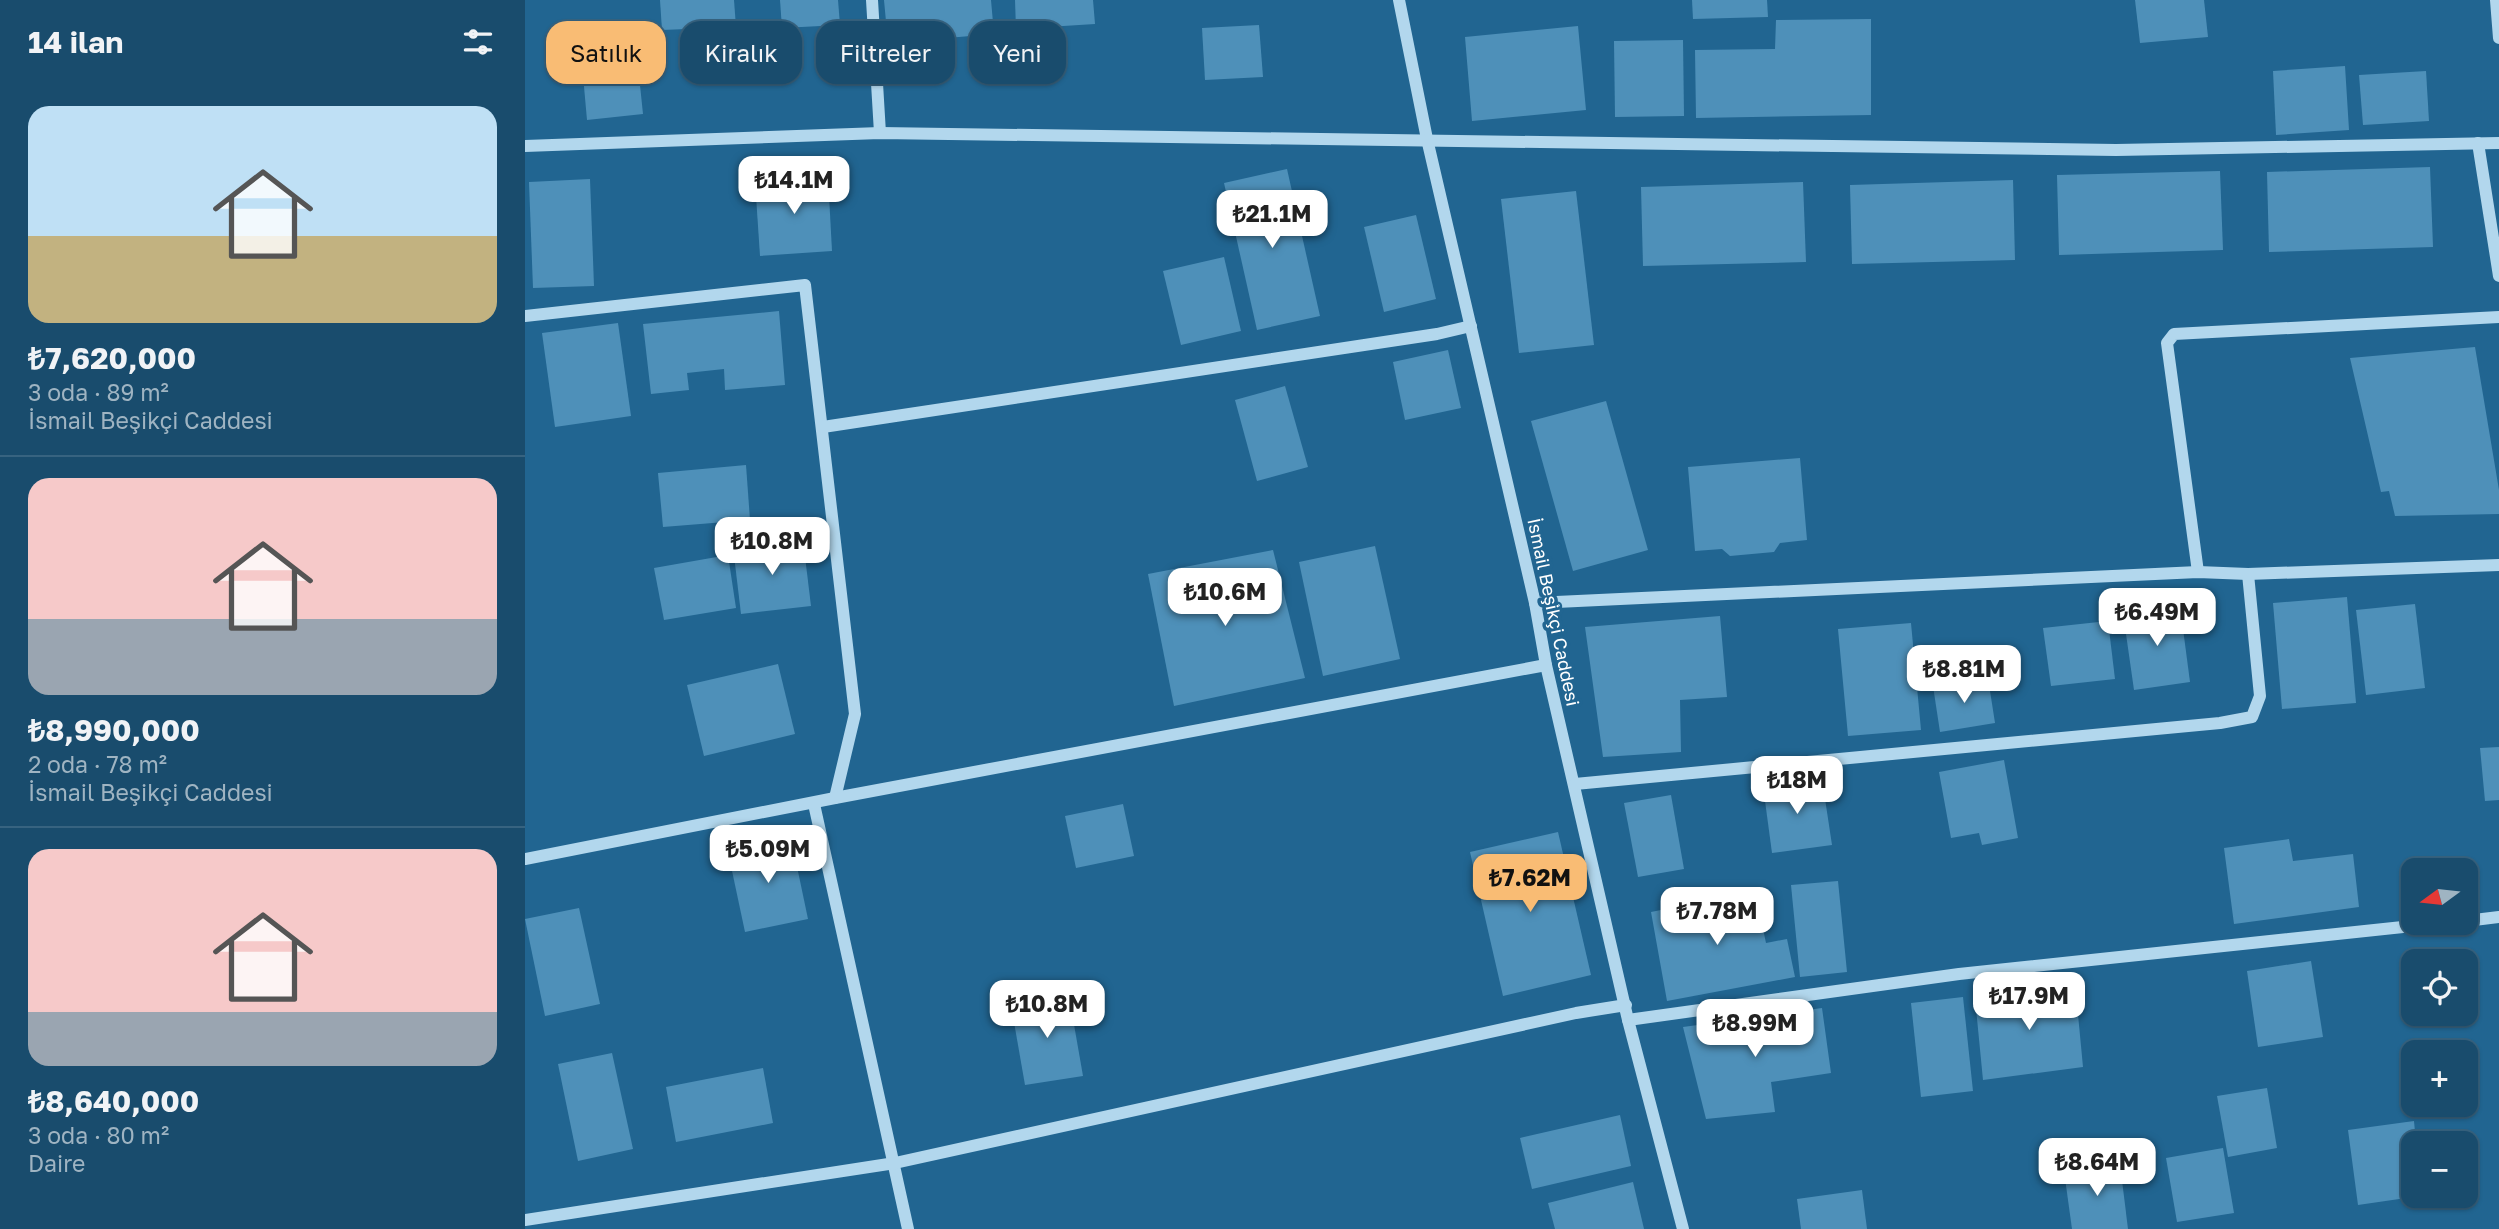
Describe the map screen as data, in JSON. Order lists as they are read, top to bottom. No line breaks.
{"streets":{"street":["İsmail Beşikçi Caddesi"]},"north":"left","page":{"heading":"14 ilan","chip":["Satılık","Kiralık","Filtreler","Yeni"],"list":[{"name":"₺7,620,000","note":"3 oda · 89 m² · İsmail Beşikçi Caddesi"},{"name":"₺8,990,000","note":"2 oda · 78 m² · İsmail Beşikçi Caddesi"},{"name":"₺8,640,000","note":"3 oda · 80 m² · Daire"}],"price":["₺14.1M","₺21.1M","₺10.8M","₺10.6M","₺6.49M","₺8.81M","₺18M","₺5.09M","₺7.62M","₺7.78M","₺17.9M","₺10.8M","₺8.99M","₺8.64M"],"map_buttons":["+","−"]}}
